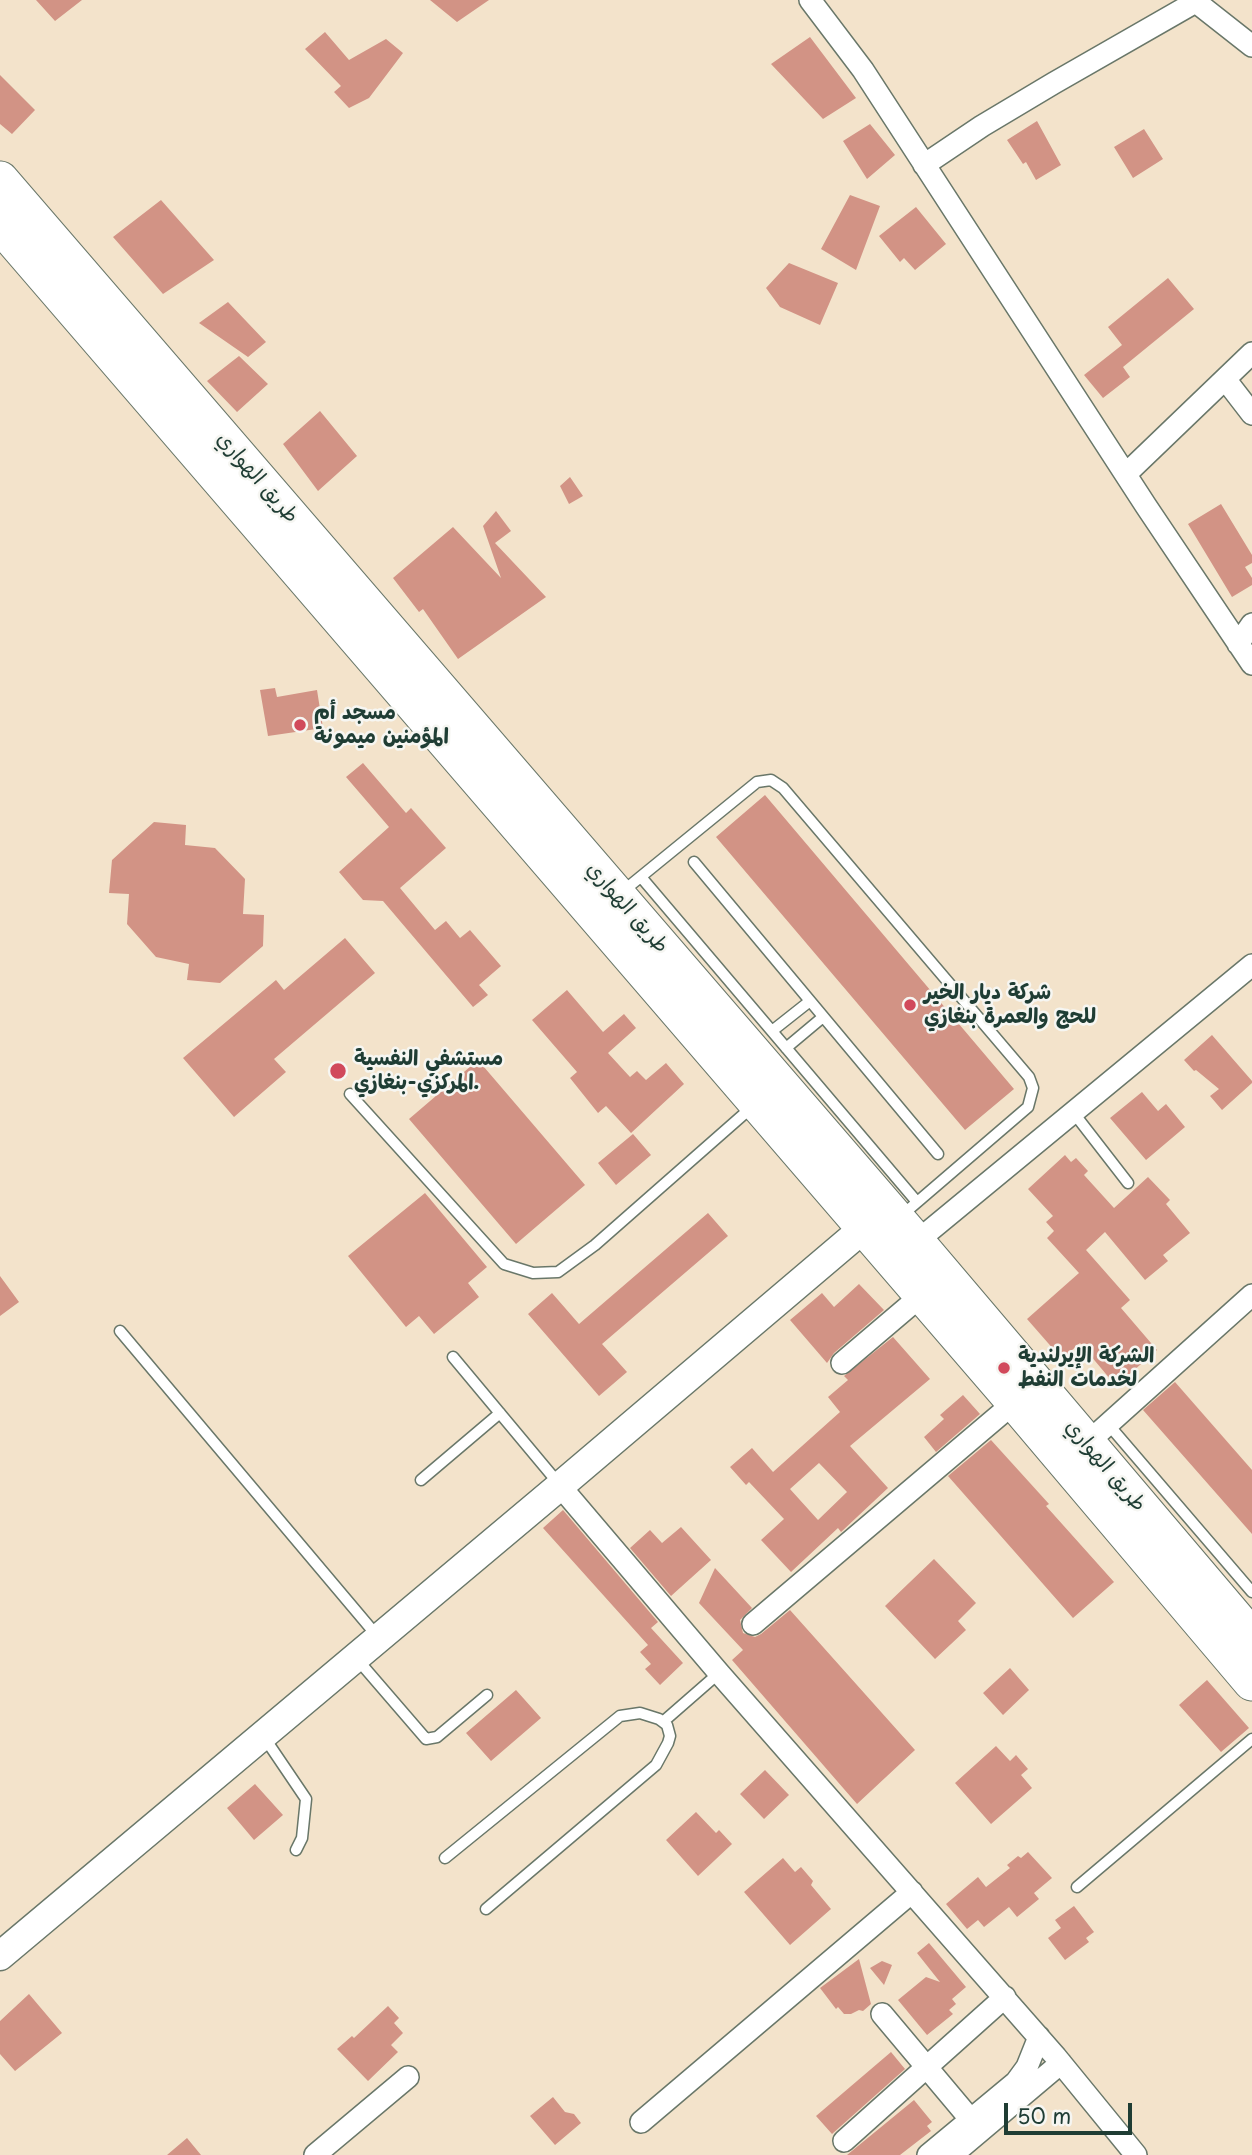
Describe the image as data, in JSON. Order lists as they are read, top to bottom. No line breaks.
{"streets":{"highway":["طريق الهواري"]},"places":["مسجد أم المؤمنين ميمونة","شركة ديار الخير للحج والعمرة بنغازي","مستشفي النفسية المركزي-بنغازي.","الشركة الإيرلندية لخدمات النفط"],"scale_bar":"50 m"}
